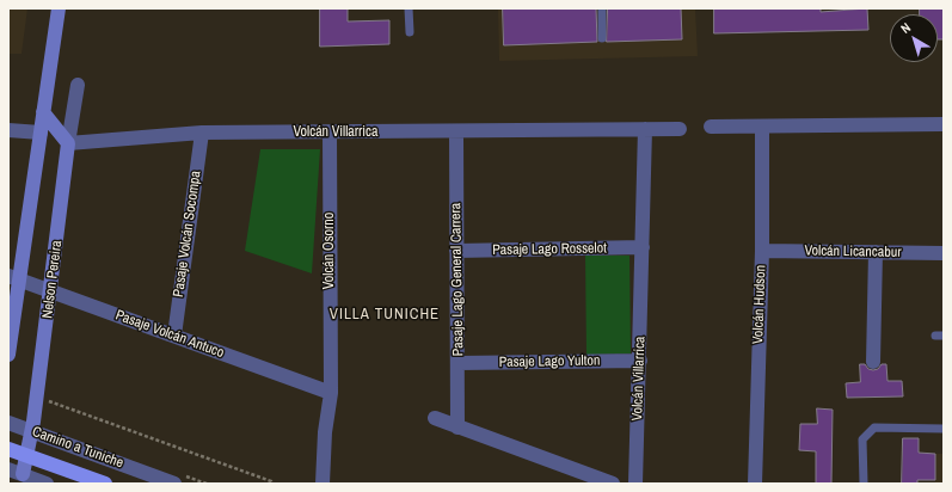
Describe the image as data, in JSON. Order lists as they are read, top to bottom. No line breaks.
{"streets":{"main road":["Camino a Tuniche"],"street":["Volcán Villarrica","Pasaje Volcán Socompa","Pasaje Lago Rosselot","Volcán Osorno","Volcán Licancabur","Nelson Pereira","Pasaje Lago General Carrera","Volcán Hudson","Pasaje Volcán Antuco","Pasaje Lago Yulton"]},"crossings":[["Volcán Villarrica","Pasaje Volcán Socompa"],["Volcán Villarrica","Pasaje Lago Rosselot"],["Volcán Villarrica","Volcán Osorno"],["Volcán Villarrica","Nelson Pereira"],["Volcán Villarrica","Pasaje Lago General Carrera"],["Volcán Villarrica","Pasaje Lago Yulton"],["Pasaje Volcán Socompa","Pasaje Volcán Antuco"],["Pasaje Lago Rosselot","Pasaje Lago General Carrera"],["Volcán Osorno","Pasaje Volcán Antuco"],["Volcán Licancabur","Volcán Hudson"],["Nelson Pereira","Pasaje Volcán Antuco"],["Nelson Pereira","Camino a Tuniche"],["Pasaje Lago General Carrera","Pasaje Lago Yulton"]],"districts":["VILLA TUNICHE"],"north":"top left"}
